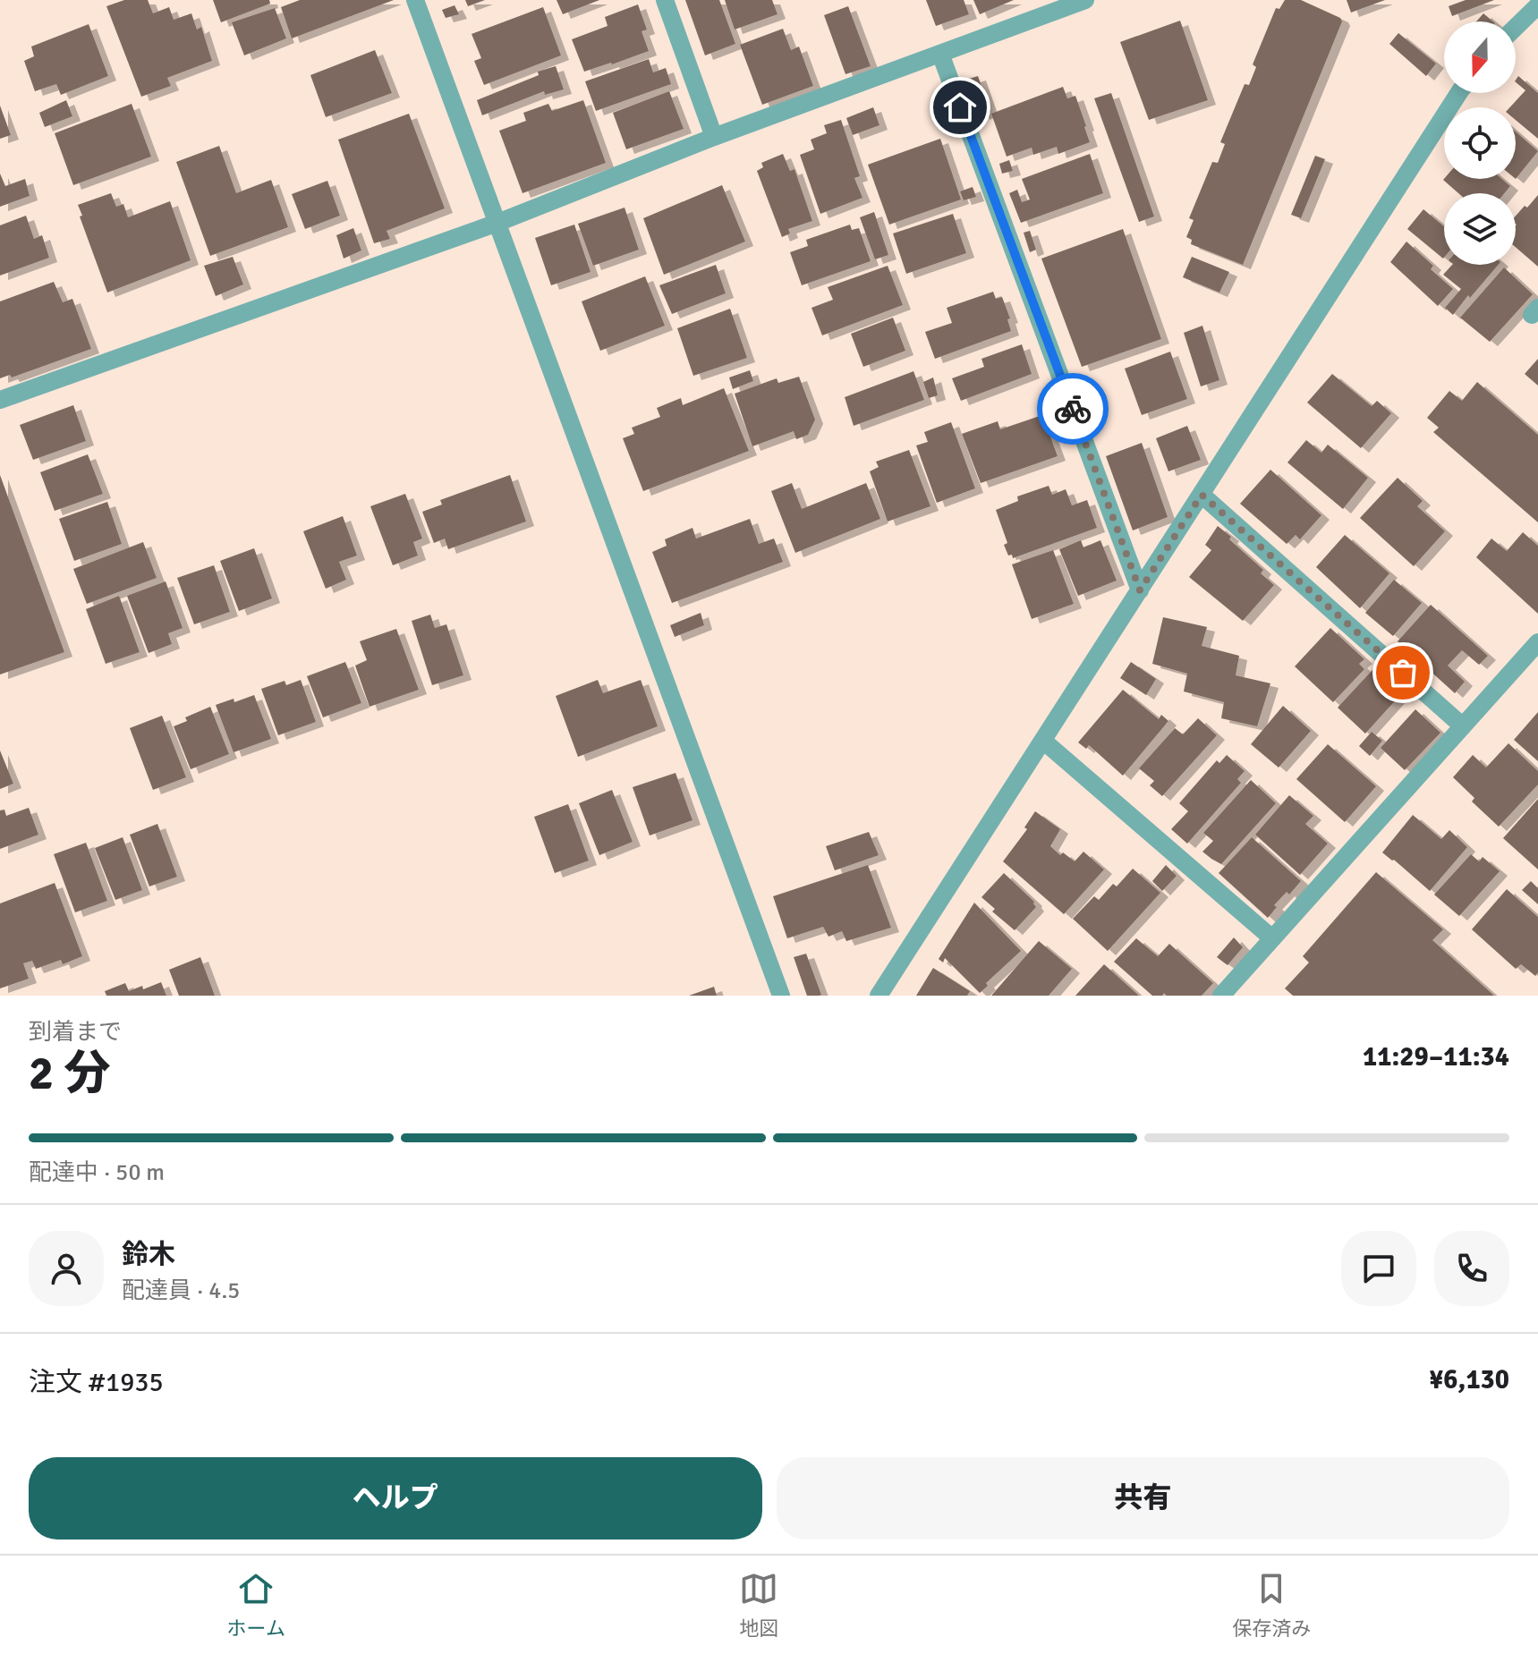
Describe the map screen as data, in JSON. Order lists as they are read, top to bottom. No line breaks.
{"north":"bottom","page":{"heading":["2 分","到着まで","11:29–11:34"],"panel":["鈴木","配達員 · 4.5","注文 #1935","¥6,130"],"bar":"配達中 · 50 m","buttons":["ヘルプ","共有"],"tabs":["ホーム","地図","保存済み"]}}
